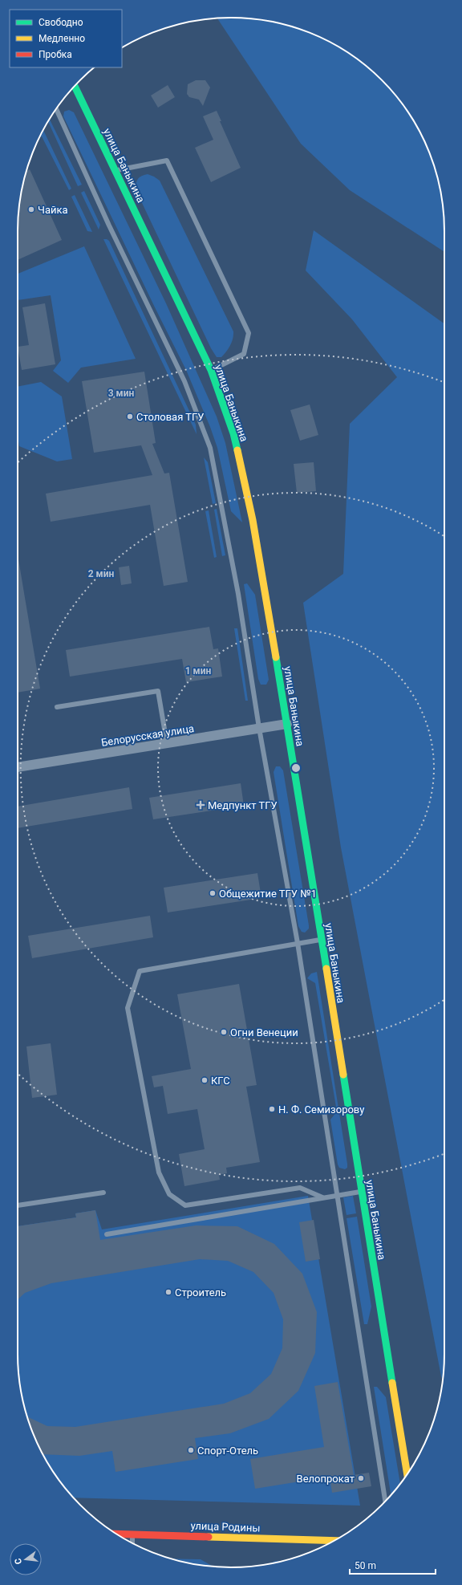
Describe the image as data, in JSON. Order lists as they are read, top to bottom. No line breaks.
{"streets":{"main road":["улица Баныкина","улица Родины"],"street":["Белорусская улица"]},"crossings":[["улица Баныкина","Белорусская улица"]],"places":{"other":["Чайка","Столовая ТГУ","Общежитие ТГУ №1","Огни Венеции","КГС","Н. Ф. Семизорову","Строитель","Спорт-Отель","Велопрокат"],"health":["Медпункт ТГУ"]},"legend":["Свободно","Медленно","Пробка"],"scale_bar":"50 m","north":"left","rings":["3 мин","2 мин","1 мин"]}
